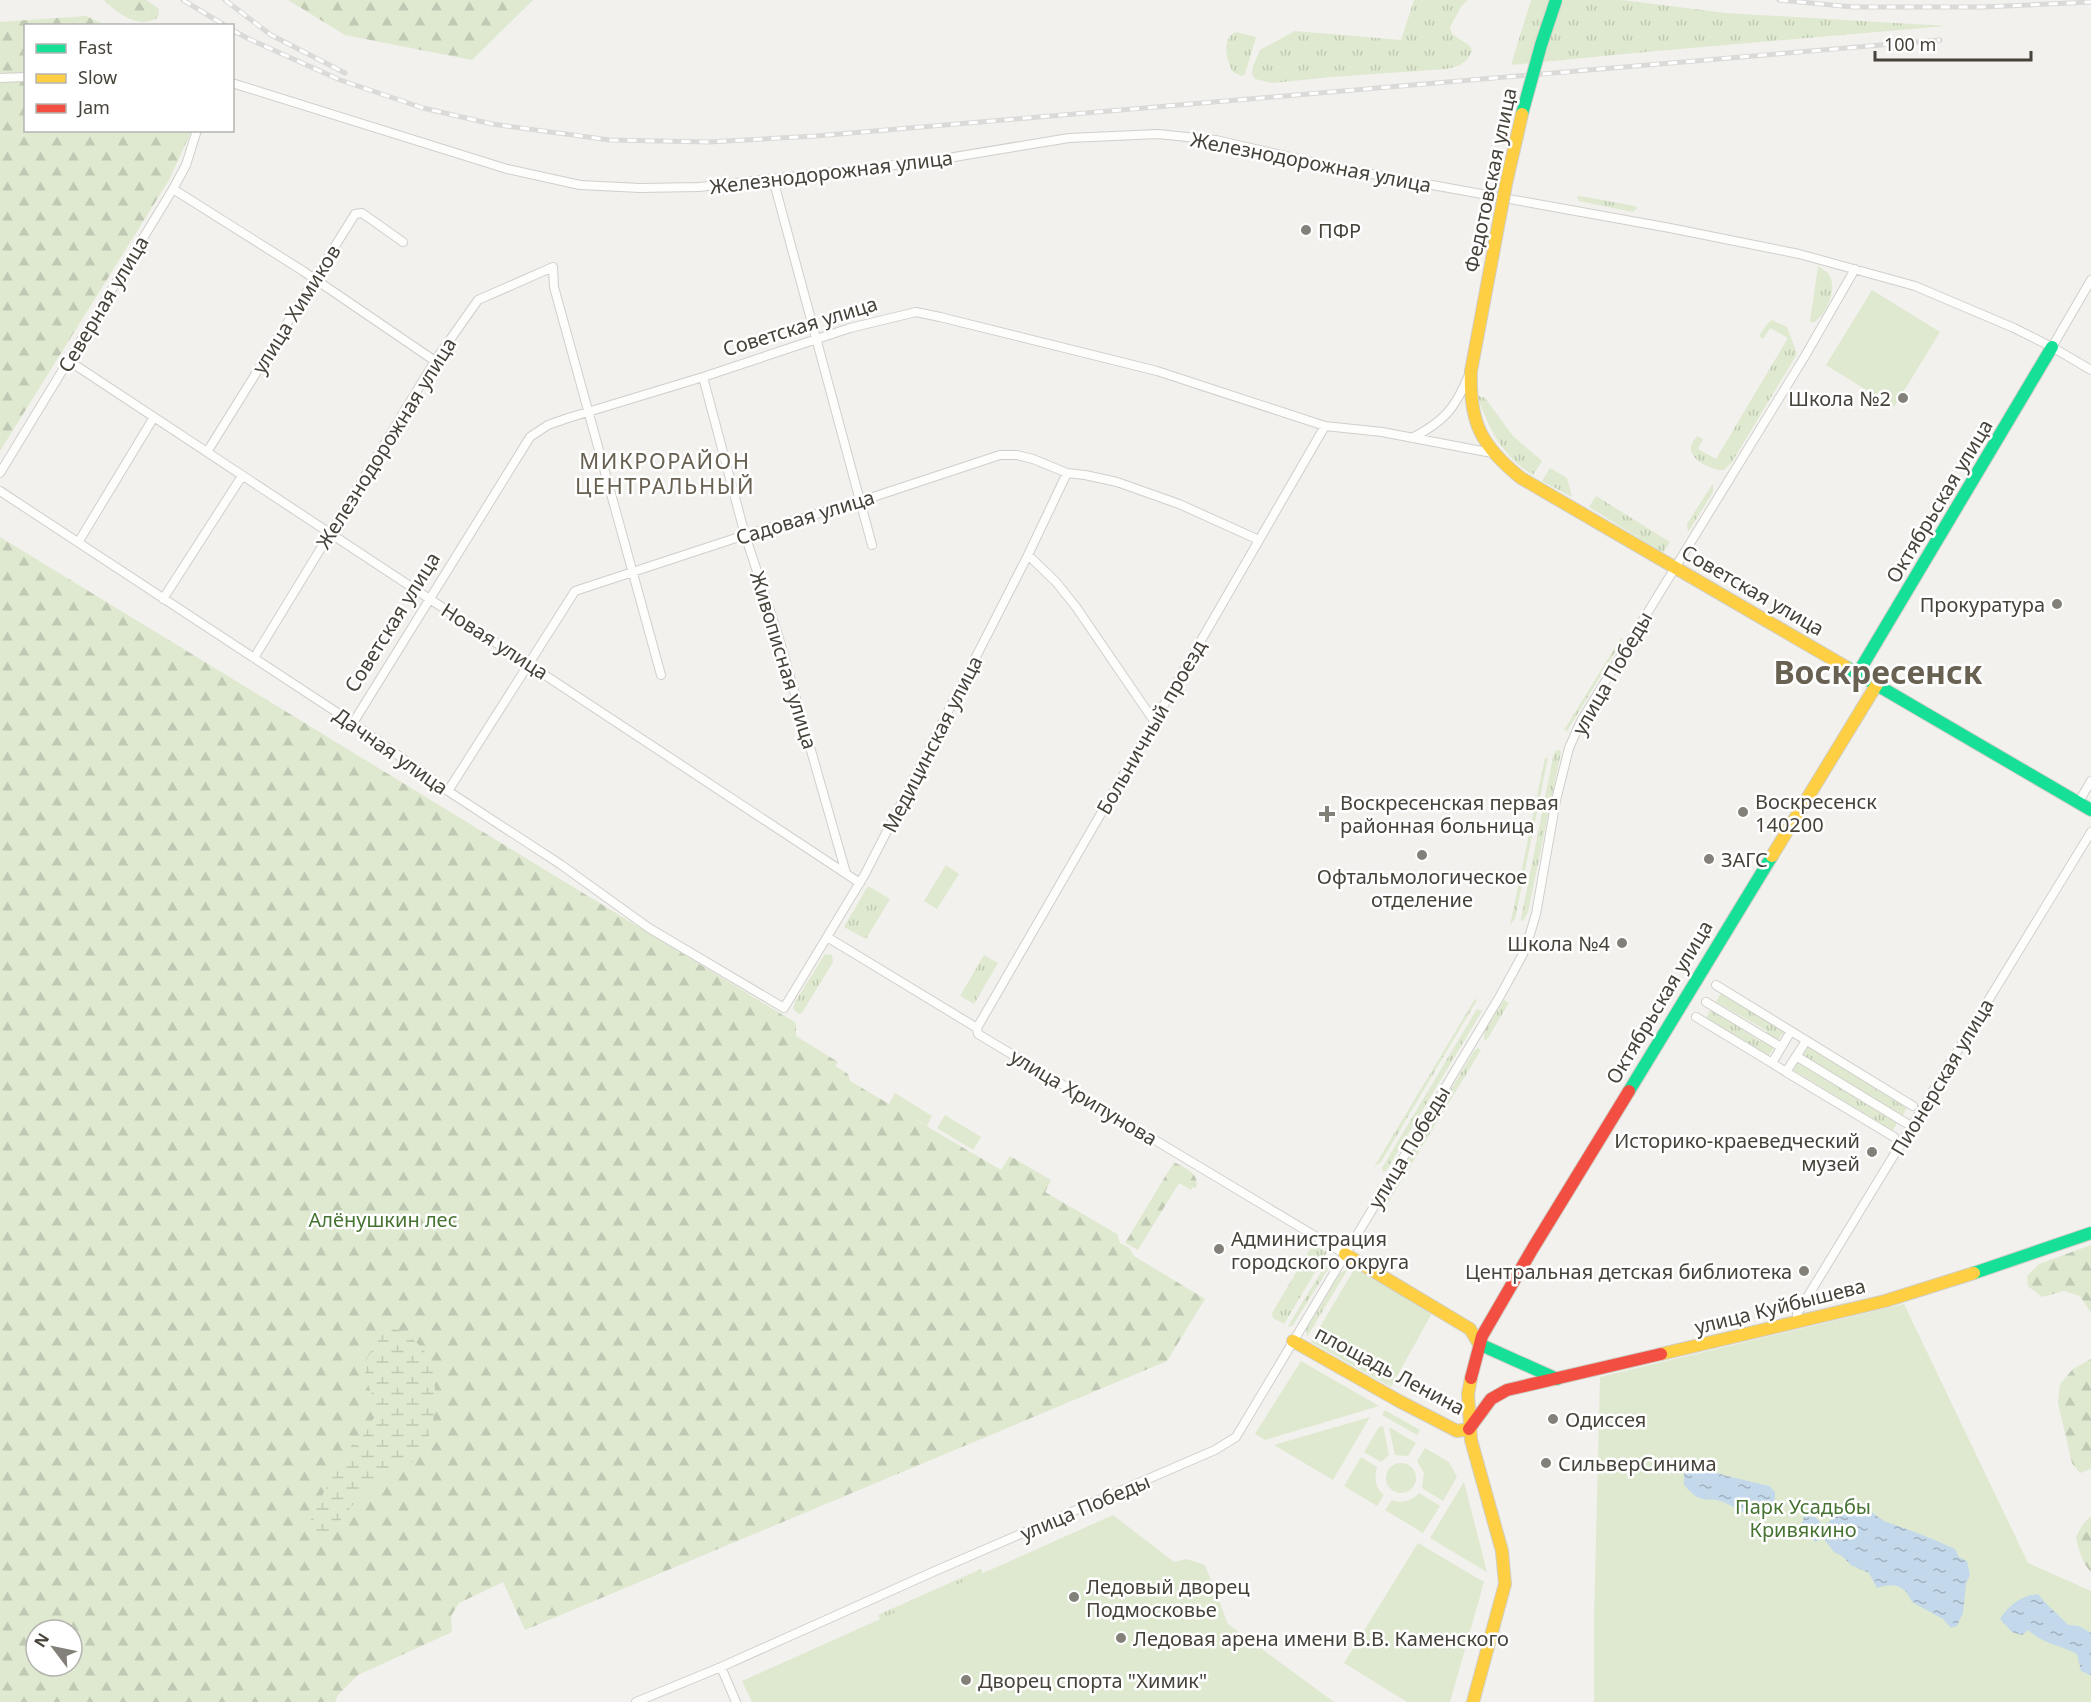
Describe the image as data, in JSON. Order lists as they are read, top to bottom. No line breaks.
{"streets":{"main road":["Федотовская улица","Советская улица","Октябрьская улица","улица Куйбышева","площадь Ленина"],"street":["Железнодорожная улица","Северная улица","улица Химиков","Садовая улица","Новая улица","Живописная улица","улица Победы","Больничный проезд","Медицинская улица","Дачная улица","Пионерская улица","улица Хрипунова"]},"crossings":[["Железнодорожная улица","Советская улица"],["Железнодорожная улица","Октябрьская улица"],["Железнодорожная улица","Новая улица"],["Железнодорожная улица","улица Победы"],["Железнодорожная улица","Дачная улица"],["Федотовская улица","Советская улица"],["Северная улица","Новая улица"],["улица Химиков","Новая улица"],["Советская улица","Октябрьская улица"],["Советская улица","Новая улица"],["Советская улица","Живописная улица"],["Советская улица","улица Победы"],["Советская улица","Больничный проезд"],["Советская улица","Дачная улица"],["Октябрьская улица","улица Куйбышева"],["Октябрьская улица","площадь Ленина"],["Садовая улица","Новая улица"],["Садовая улица","Живописная улица"],["Садовая улица","Больничный проезд"],["Садовая улица","Медицинская улица"],["Садовая улица","Дачная улица"],["Новая улица","Живописная улица"],["Новая улица","Медицинская улица"],["улица Победы","улица Хрипунова"],["улица Победы","площадь Ленина"],["Больничный проезд","улица Хрипунова"],["Медицинская улица","Дачная улица"],["Медицинская улица","улица Хрипунова"],["Пионерская улица","улица Куйбышева"],["улица Куйбышева","площадь Ленина"]],"districts":["МИКРОРАЙОН ЦЕНТРАЛЬНЫЙ","Воскресенск"],"parks":["Алёнушкин лес","Парк Усадьбы Кривякино"],"places":{"other":["ПФР","Школа №2","Прокуратура","Воскресенск 140200","Офтальмологическое отделение","ЗАГС","Школа №4","Историко-краеведческий музей","Администрация городского округа","Центральная детская библиотека","Одиссея","СильверСинима","Ледовый дворец Подмосковье","Ледовая арена имени В.В. Каменского","Дворец спорта \"Химик\""],"health":["Воскресенская первая районная больница"]},"legend":["Fast","Slow","Jam"],"scale_bar":"100 m","north":"top left"}
